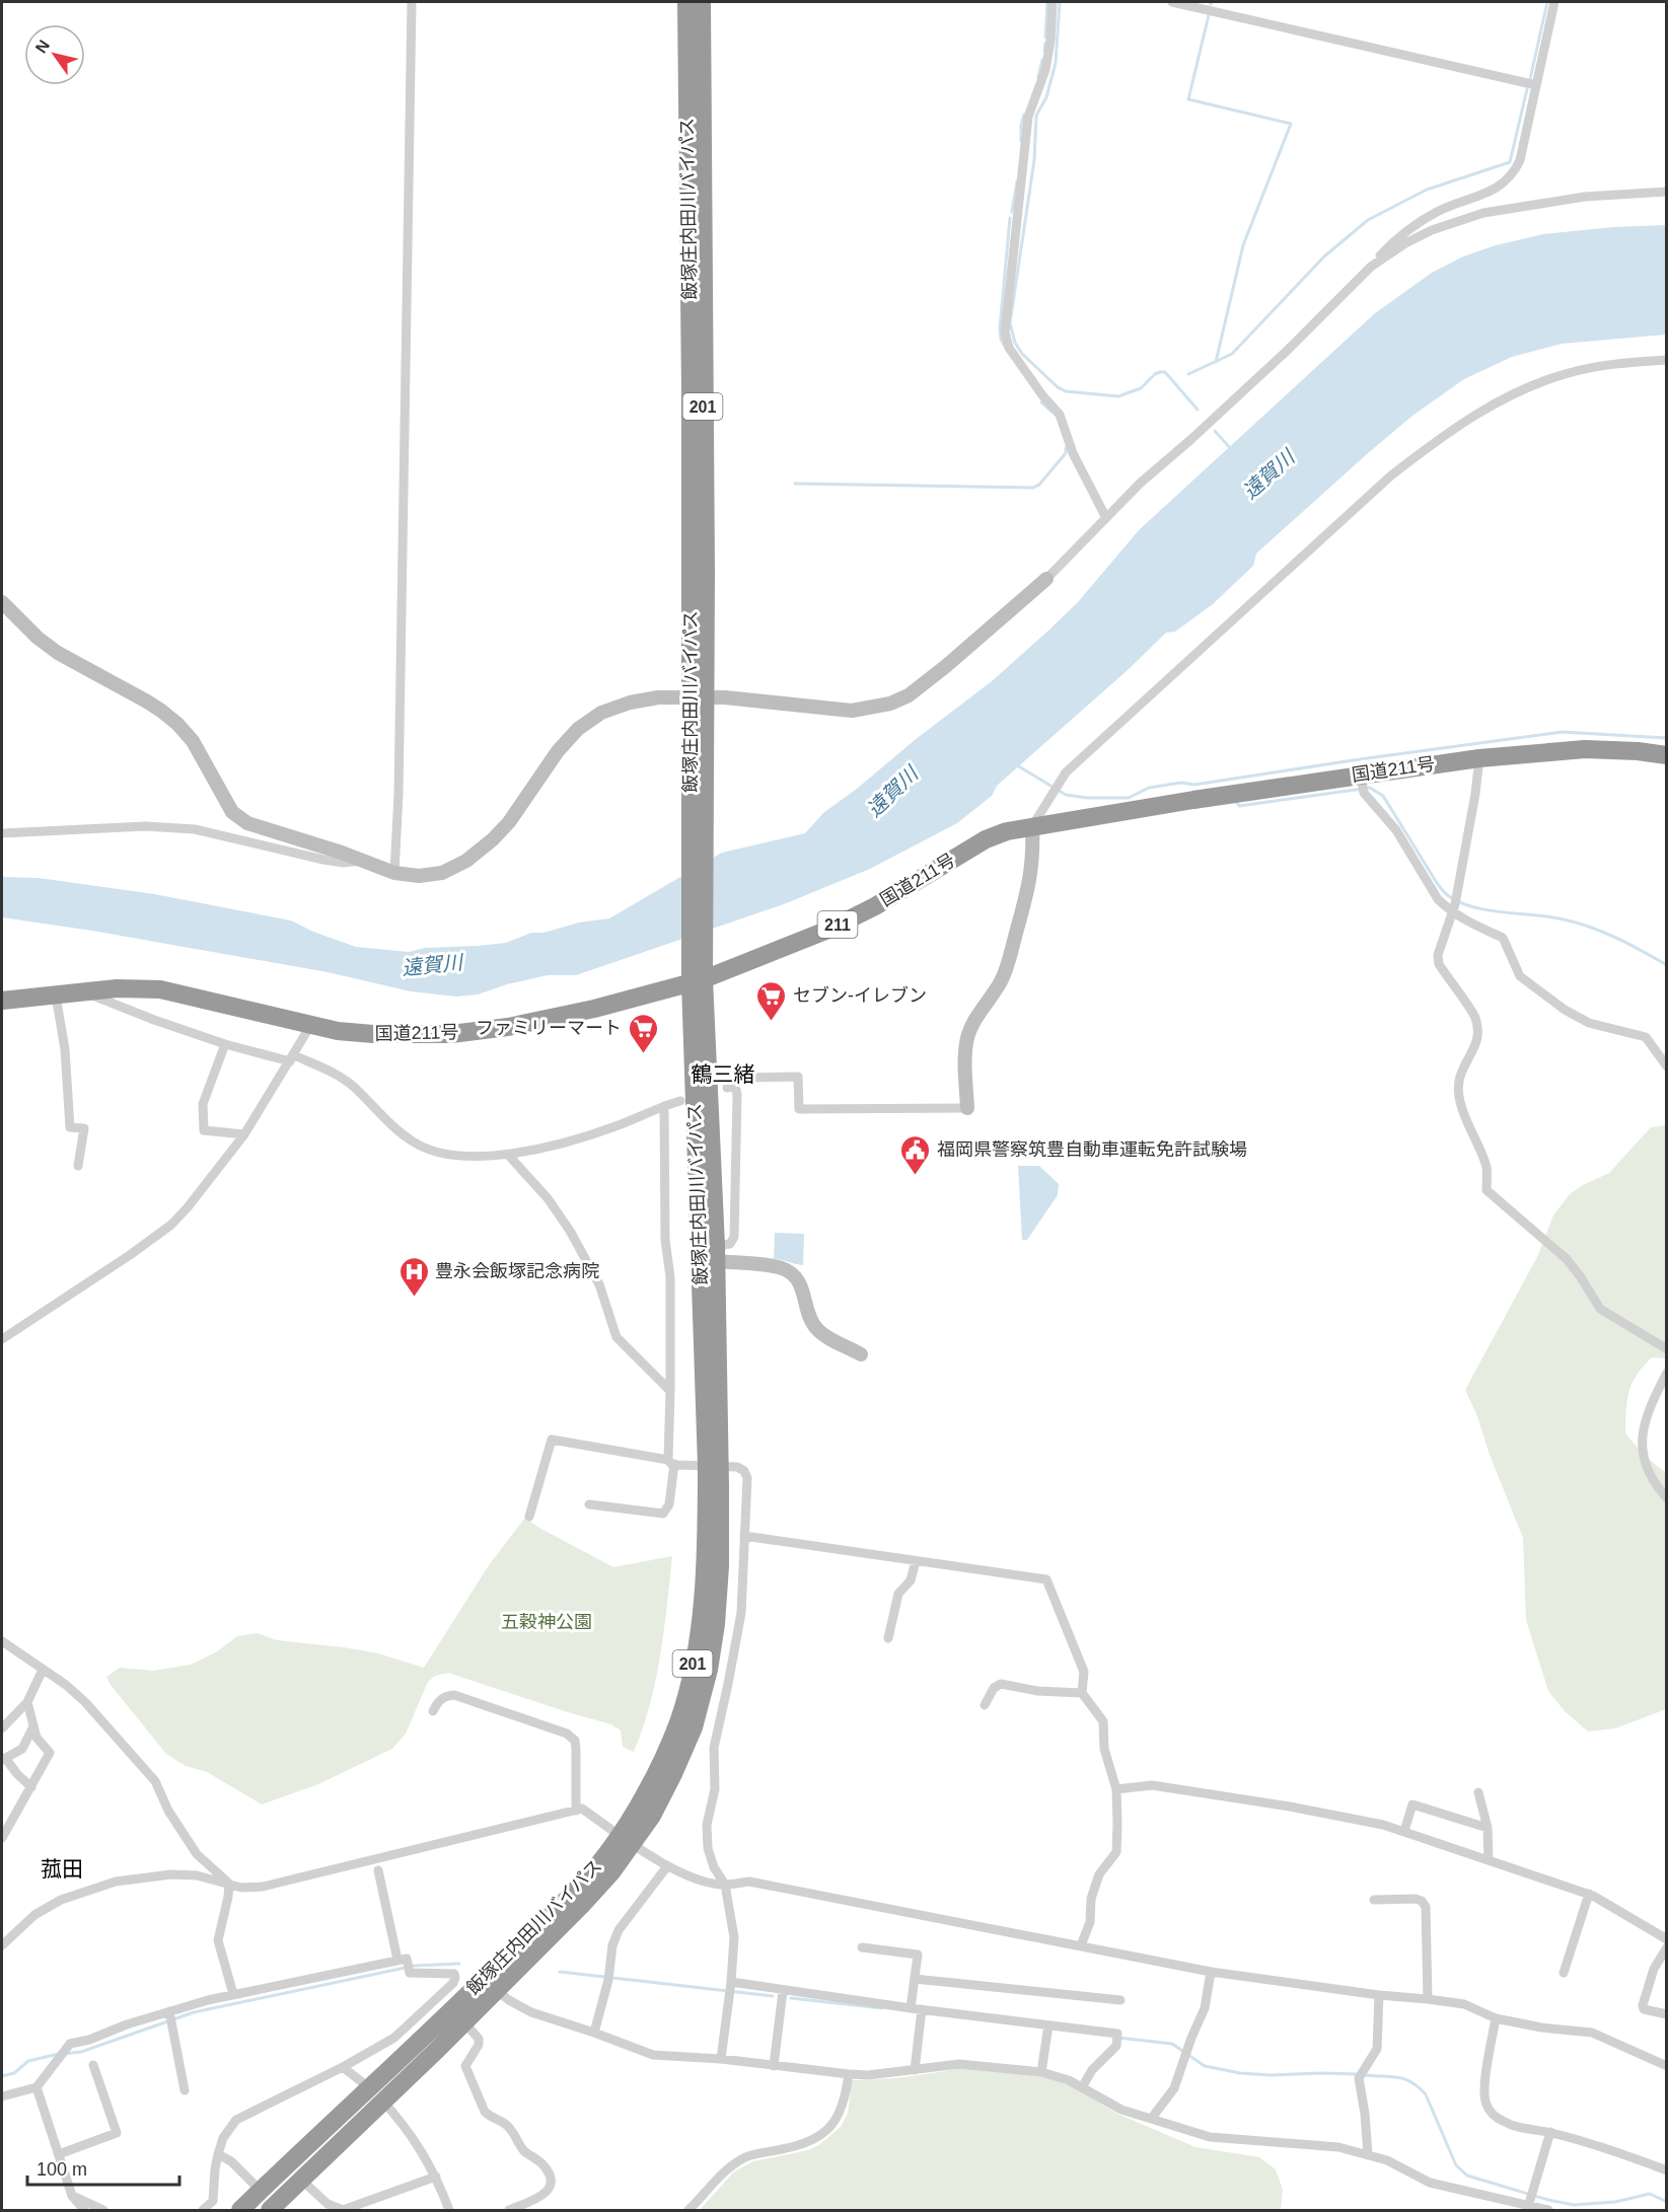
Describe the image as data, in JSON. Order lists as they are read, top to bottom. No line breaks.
{"streets":{"highway":["飯塚庄内田川バイパス","201","国道211号","211"]},"crossings":[["飯塚庄内田川バイパス","国道211号"]],"districts":["鶴三緒","菰田"],"water":["遠賀川"],"parks":["五穀神公園"],"places":{"supermarket":["セブン-イレブン","ファミリーマート"],"public building":["福岡県警察筑豊自動車運転免許試験場"],"hospital":["豊永会飯塚記念病院"]},"scale_bar":"100 m","north":"top left"}
